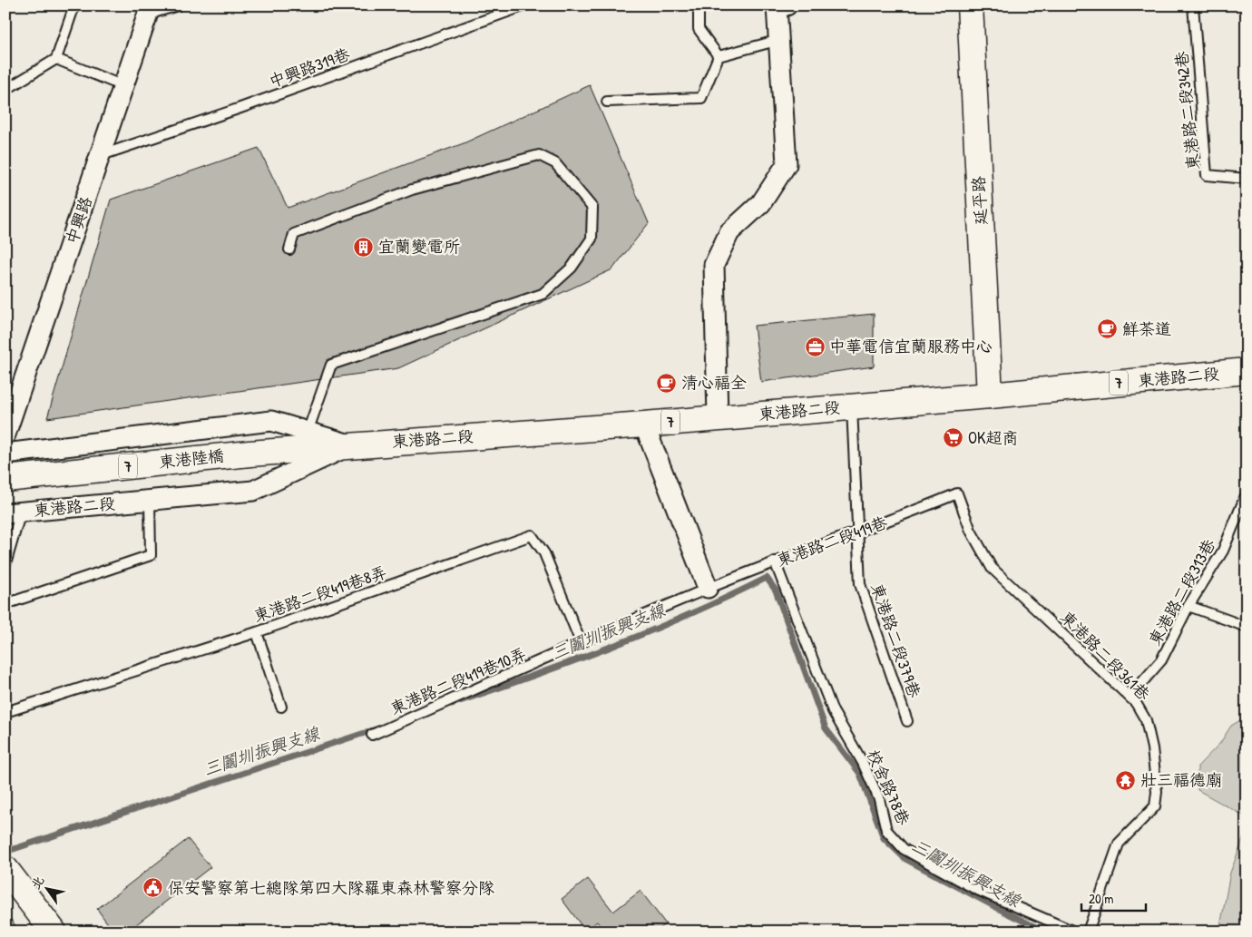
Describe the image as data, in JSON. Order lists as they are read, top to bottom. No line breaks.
{"streets":{"main road":["延平路","東港路二段","7","東港陸橋"],"street":["中興路"],"lane":["中興路319巷","東港路二段342巷","東港路二段419巷","東港路二段313巷","東港路二段419巷8弄","東港路二段379巷","東港路二段361巷","東港路二段419巷10弄","校舍路78巷"]},"crossings":[["中興路319巷","中興路"],["延平路","東港路二段"],["東港路二段","東港陸橋"],["東港路二段","東港路二段379巷"],["東港路二段419巷","東港路二段419巷8弄"],["東港路二段419巷","東港路二段379巷"],["東港路二段419巷","東港路二段361巷"],["東港路二段419巷","東港路二段419巷10弄"],["東港路二段419巷","校舍路78巷"],["東港路二段313巷","東港路二段361巷"],["東港路二段419巷8弄","東港路二段419巷10弄"]],"water":["三鬮圳振興支線"],"places":{"building":["宜蘭變電所"],"cafe":["鮮茶道","清心福全"],"office":["中華電信宜蘭服務中心"],"supermarket":["OK超商"],"temple":["壯三福德廟"],"public building":["保安警察第七總隊第四大隊羅東森林警察分隊"]},"scale_bar":"20 m","north":"top left"}
